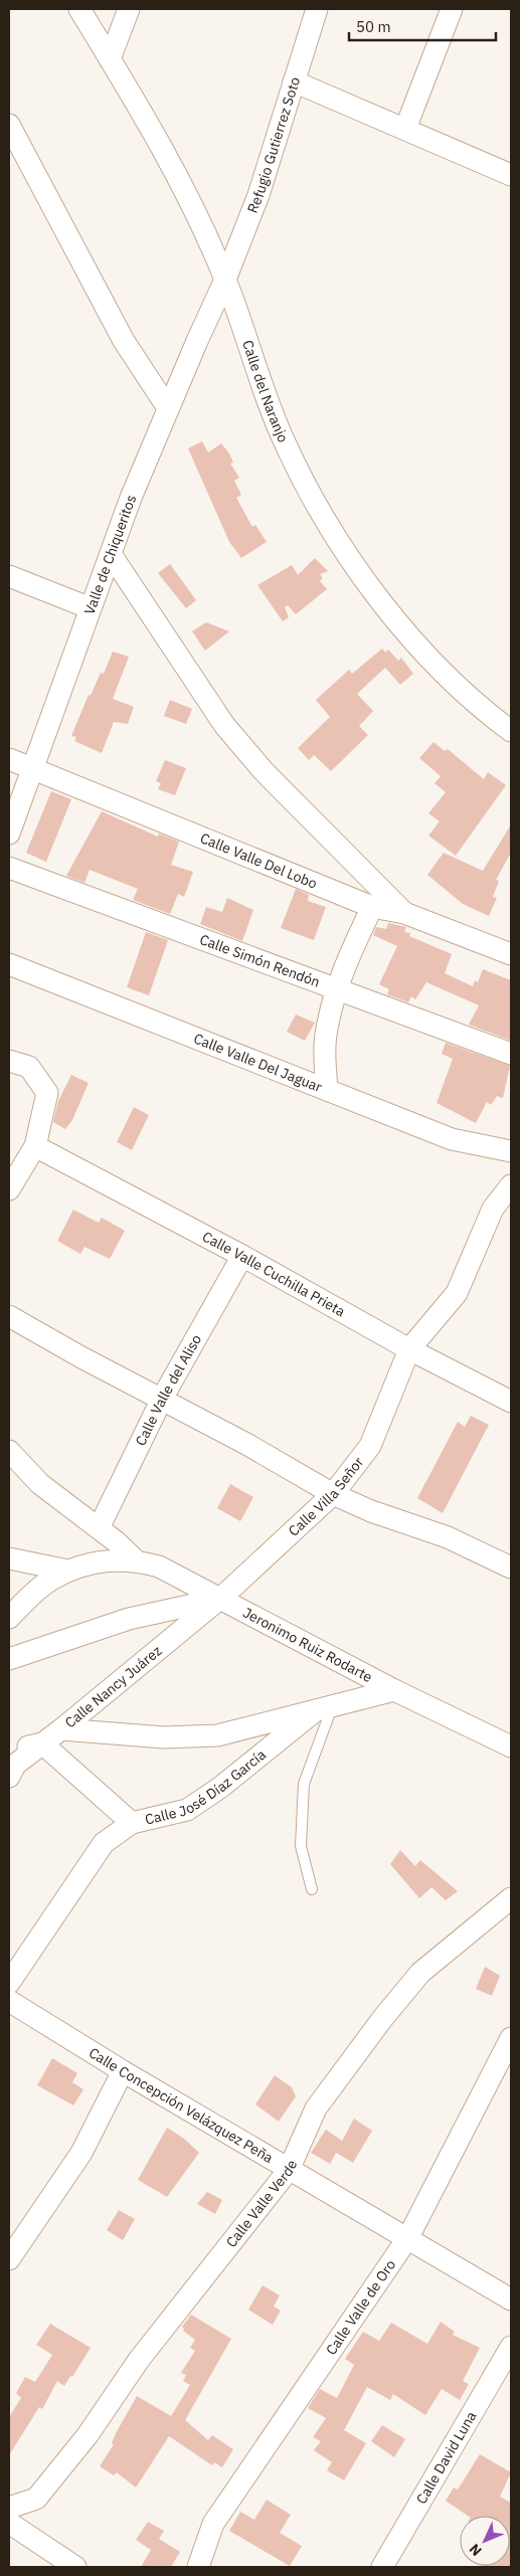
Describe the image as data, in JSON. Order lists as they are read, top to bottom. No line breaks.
{"streets":{"street":["Refugio Gutierrez Soto","Calle del Naranjo","Valle de Chiqueritos","Calle Valle Del Lobo","Calle Simón Rendón","Calle Valle Del Jaguar","Calle Valle Cuchilla Prieta","Calle Valle del Aliso","Calle Villa Señor","Jeronimo Ruiz Rodarte","Calle Nancy Juárez","Calle José Díaz García","Calle Concepción Velázquez Peña","Calle Valle Verde","Calle Valle de Oro","Calle David Luna"]},"crossings":[["Refugio Gutierrez Soto","Calle del Naranjo"],["Refugio Gutierrez Soto","Valle de Chiqueritos"],["Calle del Naranjo","Valle de Chiqueritos"],["Valle de Chiqueritos","Calle Valle Del Lobo"],["Calle Valle Cuchilla Prieta","Calle Valle del Aliso"],["Calle Valle Cuchilla Prieta","Calle Villa Señor"],["Calle Villa Señor","Jeronimo Ruiz Rodarte"],["Calle Villa Señor","Calle Nancy Juárez"],["Jeronimo Ruiz Rodarte","Calle Nancy Juárez"],["Calle Concepción Velázquez Peña","Calle Valle Verde"],["Calle Concepción Velázquez Peña","Calle Valle de Oro"]],"scale_bar":"50 m","north":"bottom left"}
